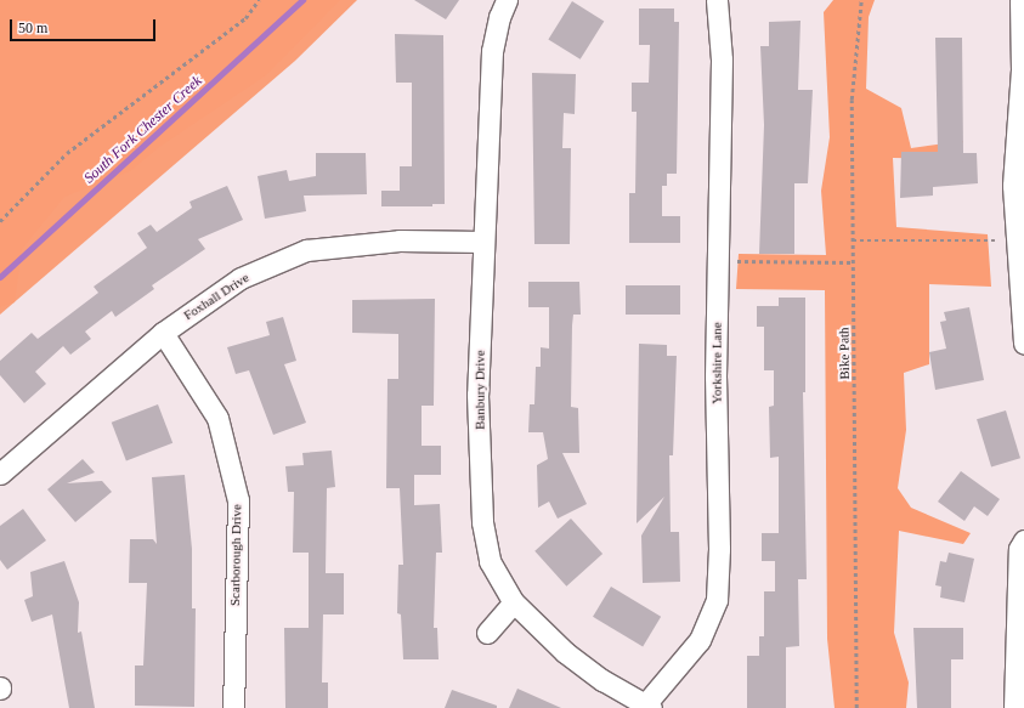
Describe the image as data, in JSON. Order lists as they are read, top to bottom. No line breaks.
{"streets":{"street":["Foxhall Drive","Yorkshire Lane","Banbury Drive","Scarborough Drive"],"path":["Bike Path"]},"crossings":[["Foxhall Drive","Banbury Drive"],["Foxhall Drive","Scarborough Drive"],["Yorkshire Lane","Banbury Drive"]],"water":["South Fork Chester Creek"],"scale_bar":"50 m"}
